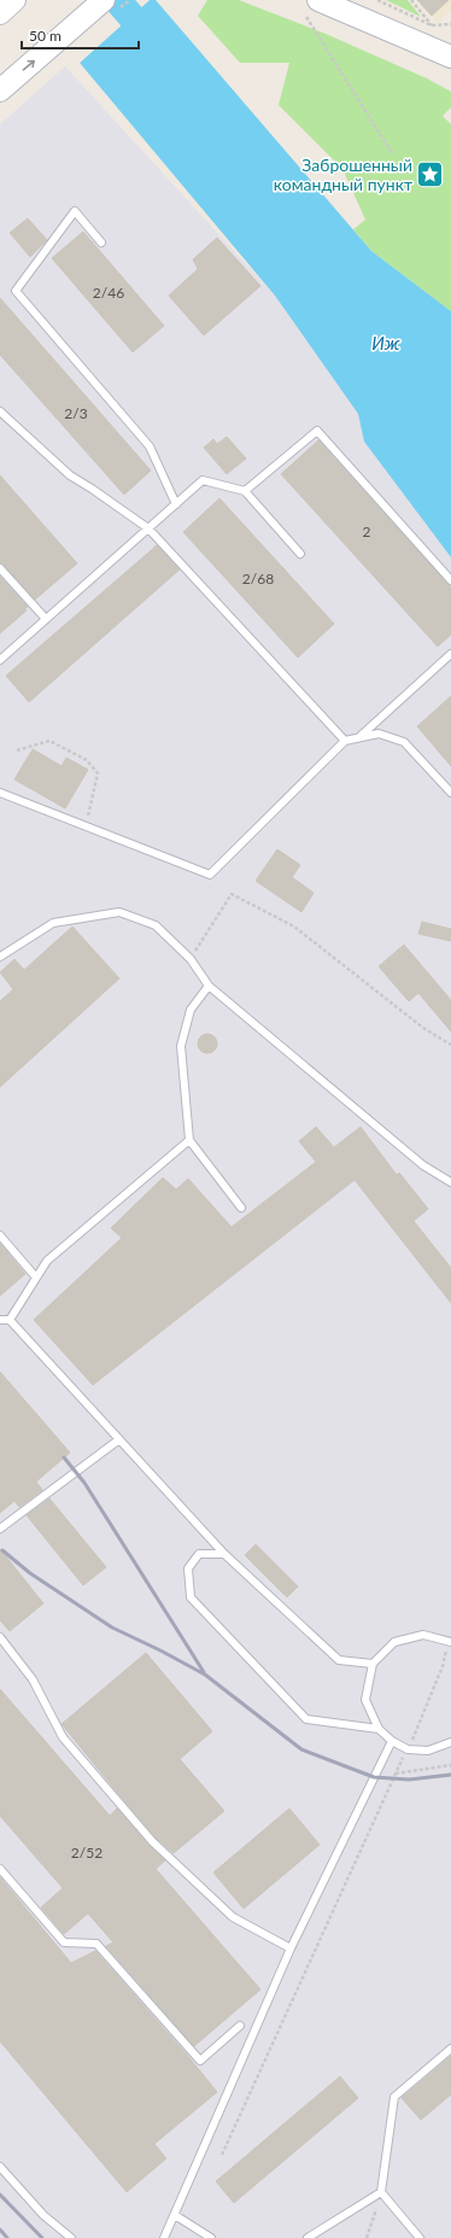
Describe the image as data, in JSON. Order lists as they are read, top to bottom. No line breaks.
{"water":["Иж"],"places":{"place":["Заброшенный командный пункт"]},"house_numbers":["2/46","2/3","2","2/68","2/52"],"scale_bar":"50 m"}
